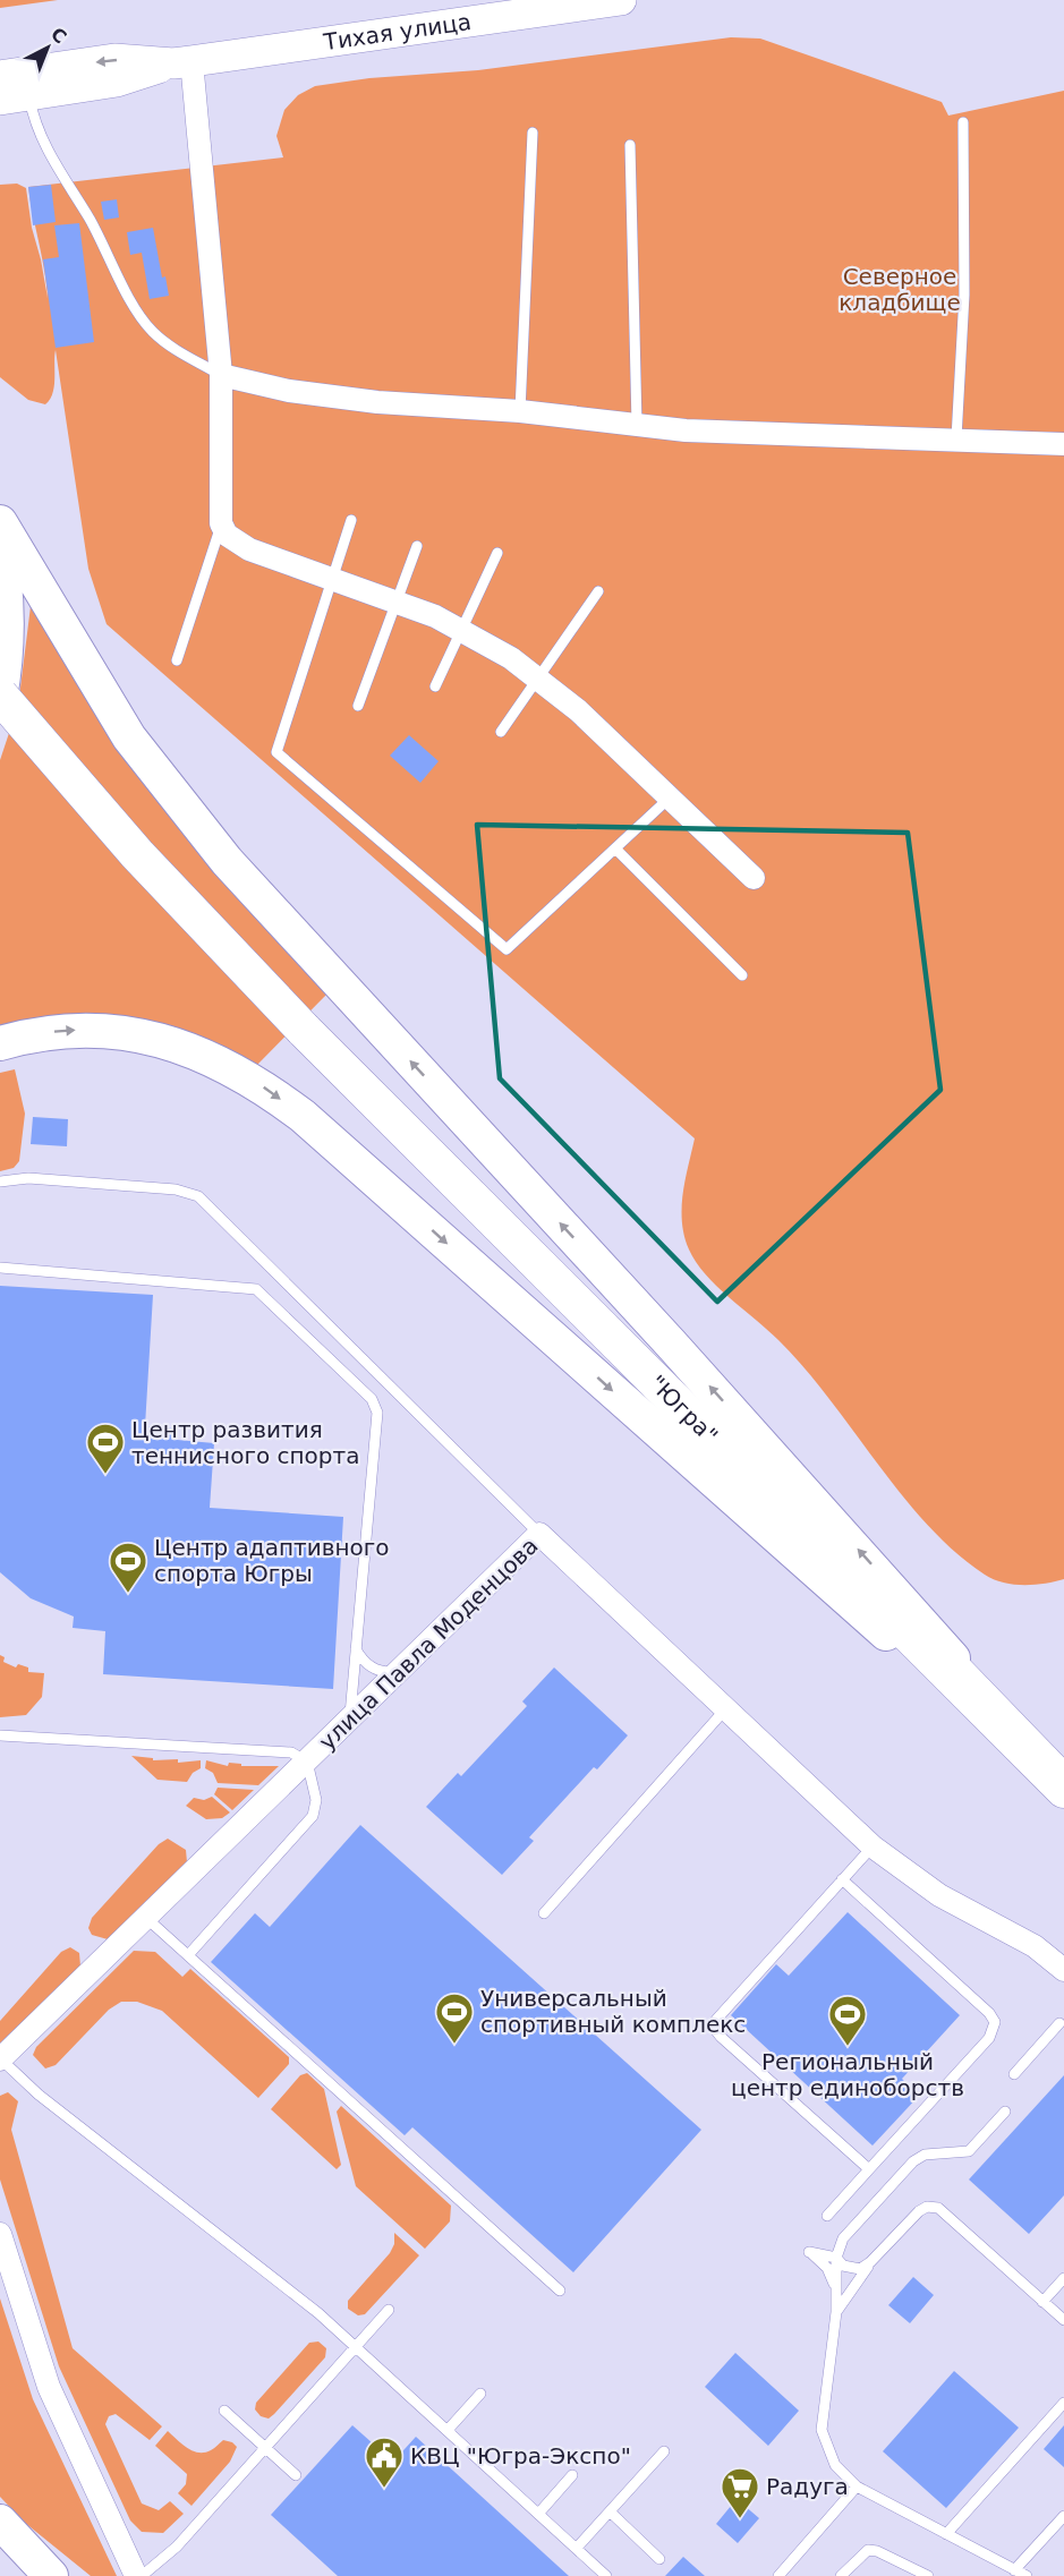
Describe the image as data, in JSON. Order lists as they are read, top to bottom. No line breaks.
{"streets":{"highway":["\"Югра\""],"main road":["Тихая улица"],"street":["улица Павла Моденцова"]},"parks":["Северное кладбище"],"places":{"sports":["Центр развития теннисного спорта","Центр адаптивного спорта Югры","Универсальный спортивный комплекс","Региональный центр единоборств"],"public building":["КВЦ \"Югра-Экспо\""],"supermarket":["Радуга"]},"north":"top right"}
